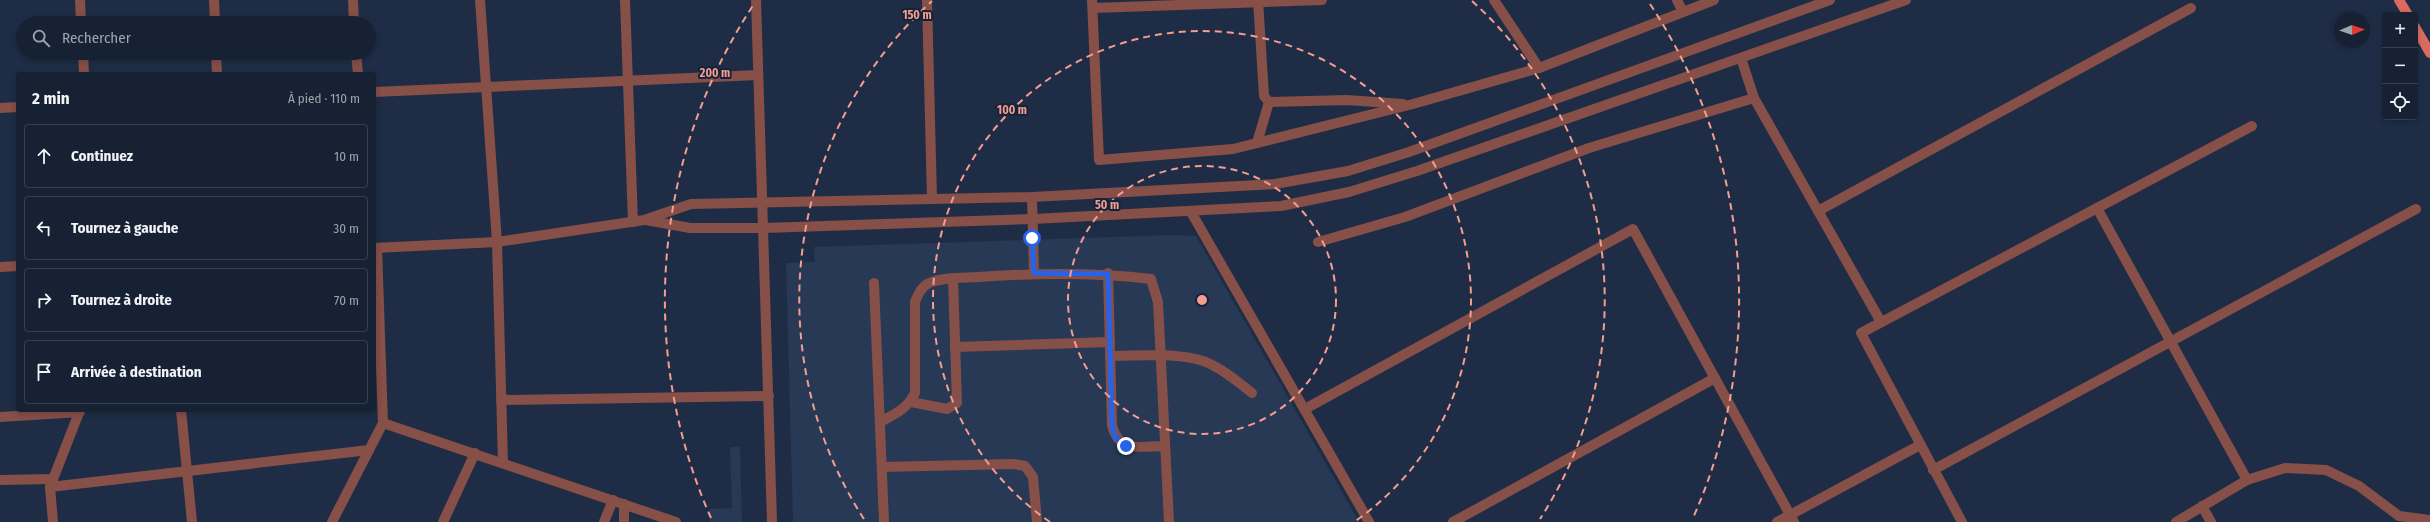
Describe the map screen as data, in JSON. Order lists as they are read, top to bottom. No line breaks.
{"north":"right","page":{"map_buttons":["+","−"],"search":"Rechercher","heading":["2 min","À pied · 110 m"],"list":[["Continuez","10 m"],["Tournez à gauche","30 m"],["Tournez à droite","70 m"],"Arrivée à destination"]},"rings":["150 m","200 m","100 m","50 m"]}
